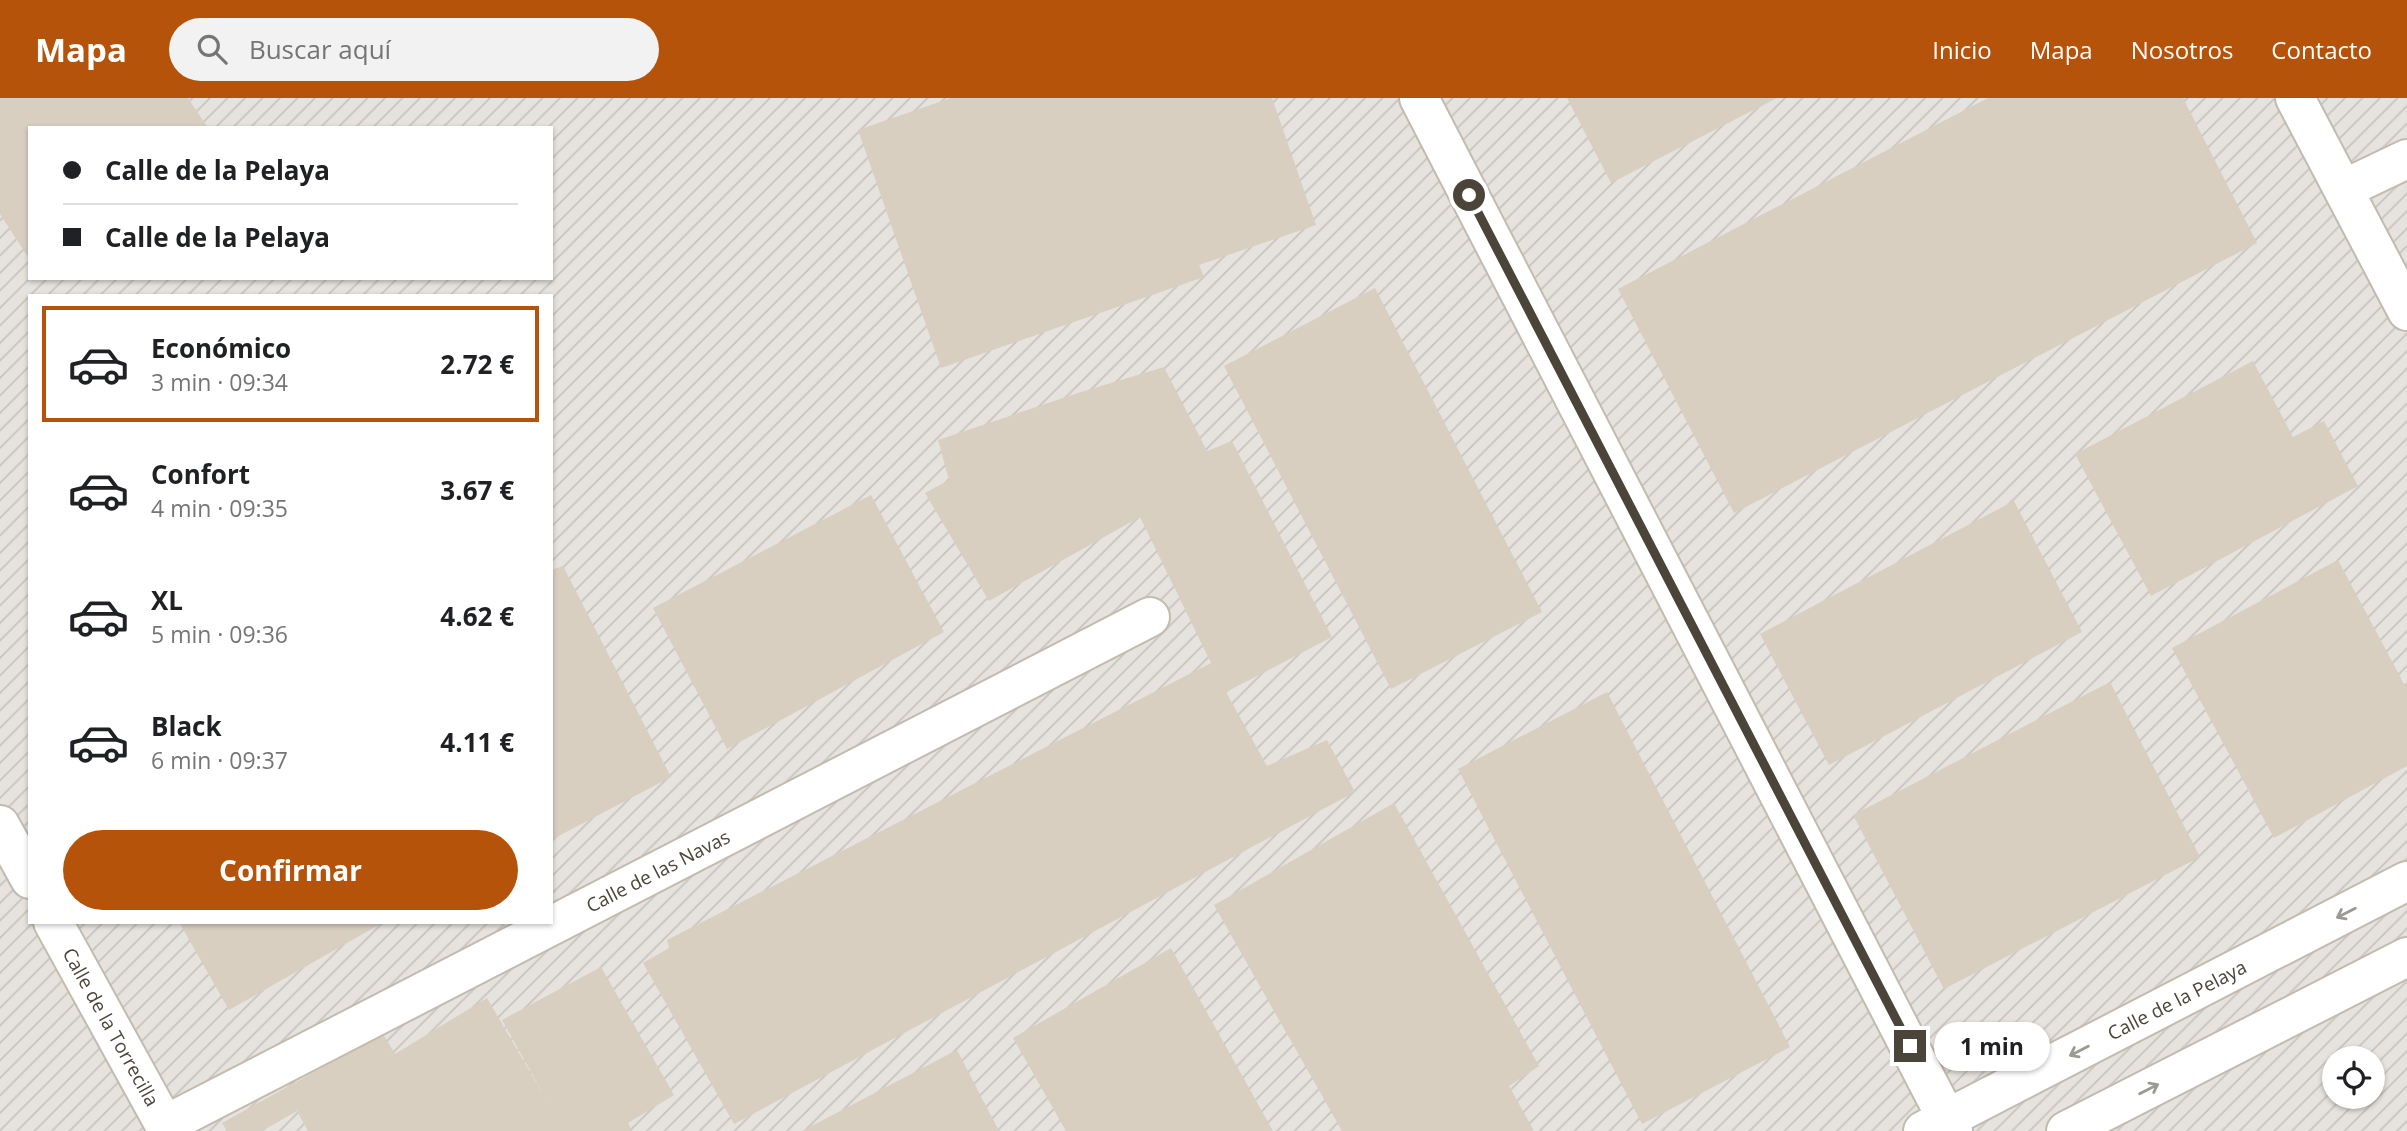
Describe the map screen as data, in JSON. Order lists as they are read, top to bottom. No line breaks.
{"streets":{"street":["Calle de las Navas","Calle de la Pelaya","Calle de la Torrecilla"]},"crossings":[["Calle de las Navas","Calle de la Torrecilla"]],"page":{"header":"Mapa","search":"Buscar aquí","nav":["Inicio","Mapa","Nosotros","Contacto"],"banner":["Calle de la Pelaya","Calle de la Pelaya"],"list":[{"name":"Económico","note":"3 min · 09:34","value":"2.72 €"},{"name":"Confort","note":"4 min · 09:35","value":"3.67 €"},{"name":"XL","note":"5 min · 09:36","value":"4.62 €"},{"name":"Black","note":"6 min · 09:37","value":"4.11 €"}],"buttons":"Confirmar","bubble":"1 min"}}
